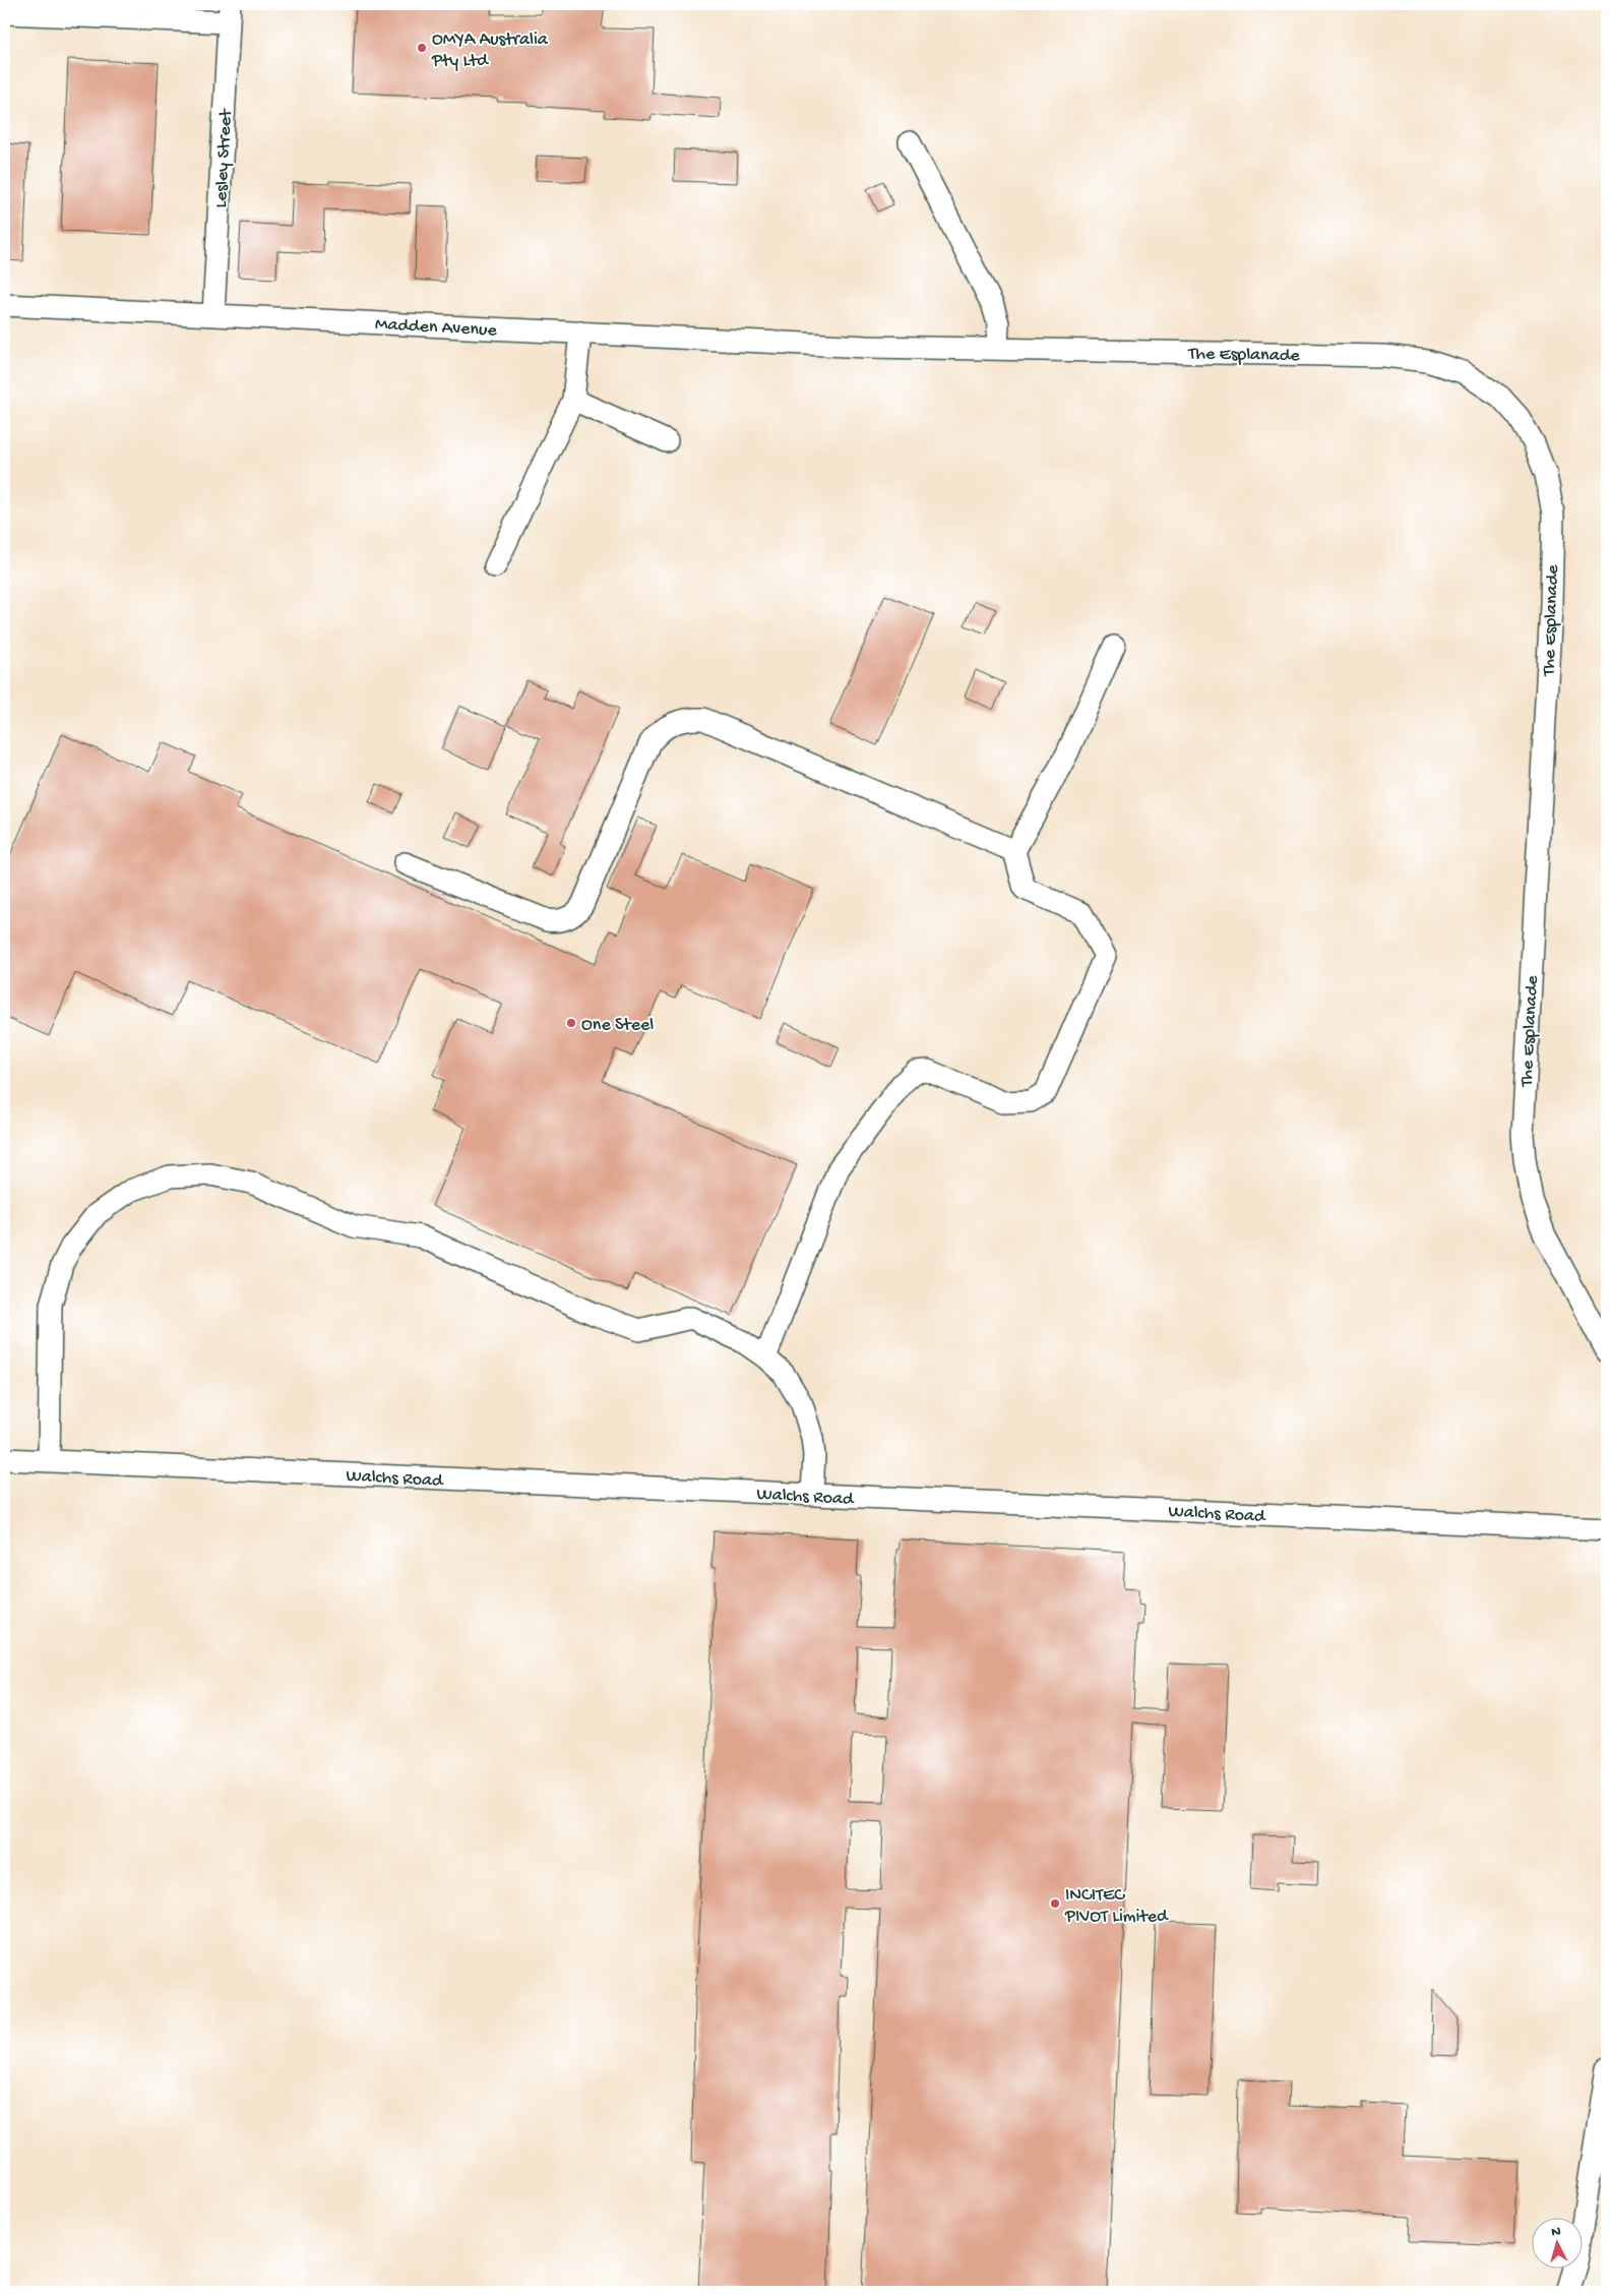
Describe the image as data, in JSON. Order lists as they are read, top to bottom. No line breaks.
{"streets":{"street":["Lesley Street","Madden Avenue","The Esplanade","Walchs Road"]},"crossings":[["Lesley Street","Madden Avenue"],["Madden Avenue","The Esplanade"]],"places":["OMYA Australia Pty Ltd","One Steel","INCITEC PIVOT Limited"],"north":"top"}
